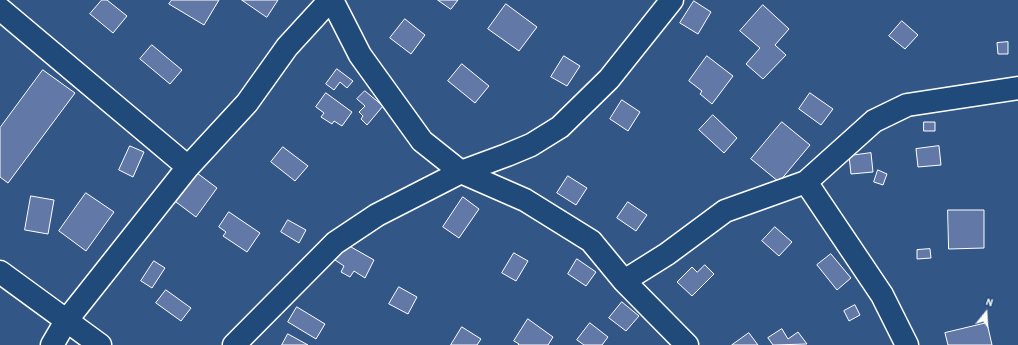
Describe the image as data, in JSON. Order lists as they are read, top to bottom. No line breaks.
{"north":"top"}
